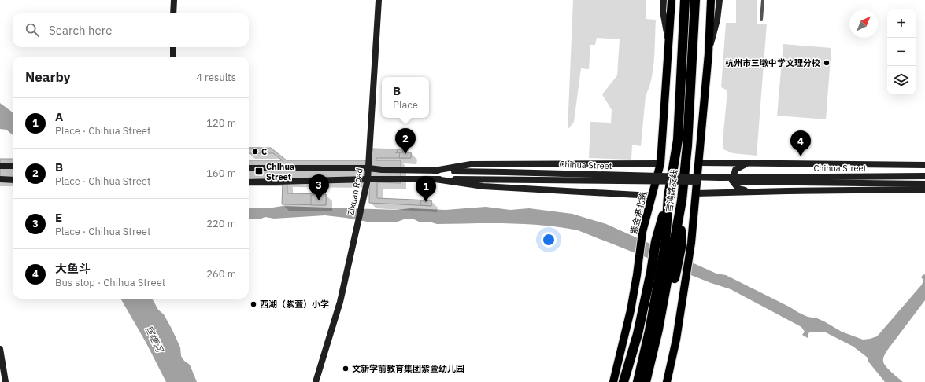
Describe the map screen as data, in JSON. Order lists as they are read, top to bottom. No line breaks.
{"streets":{"highway":["吉鸿路支线"],"main road":["Chihua Street","Zixuan Road","紫金港北路"]},"crossings":[["Chihua Street","Zixuan Road"]],"water":["宦塘河"],"places":{"other":["杭州市三墩中学文理分校","C","西湖（紫萱）小学","文新学前教育集团紫萱幼儿园"],"transit":["Chihua Street"]},"north":"top right","page":{"map_buttons":["+","−"],"search":"Search here","heading":["Nearby","4 results"],"popup":["B","Place"],"list":[{"mark":"1","name":"A","note":"Place · Chihua Street","value":"120 m"},{"mark":"2","name":"B","note":"Place · Chihua Street","value":"160 m"},{"mark":"3","name":"E","note":"Place · Chihua Street","value":"220 m"},{"mark":"4","name":"大鱼斗","note":"Bus stop · Chihua Street","value":"260 m"}],"pins":["2","4","3","1"]}}
